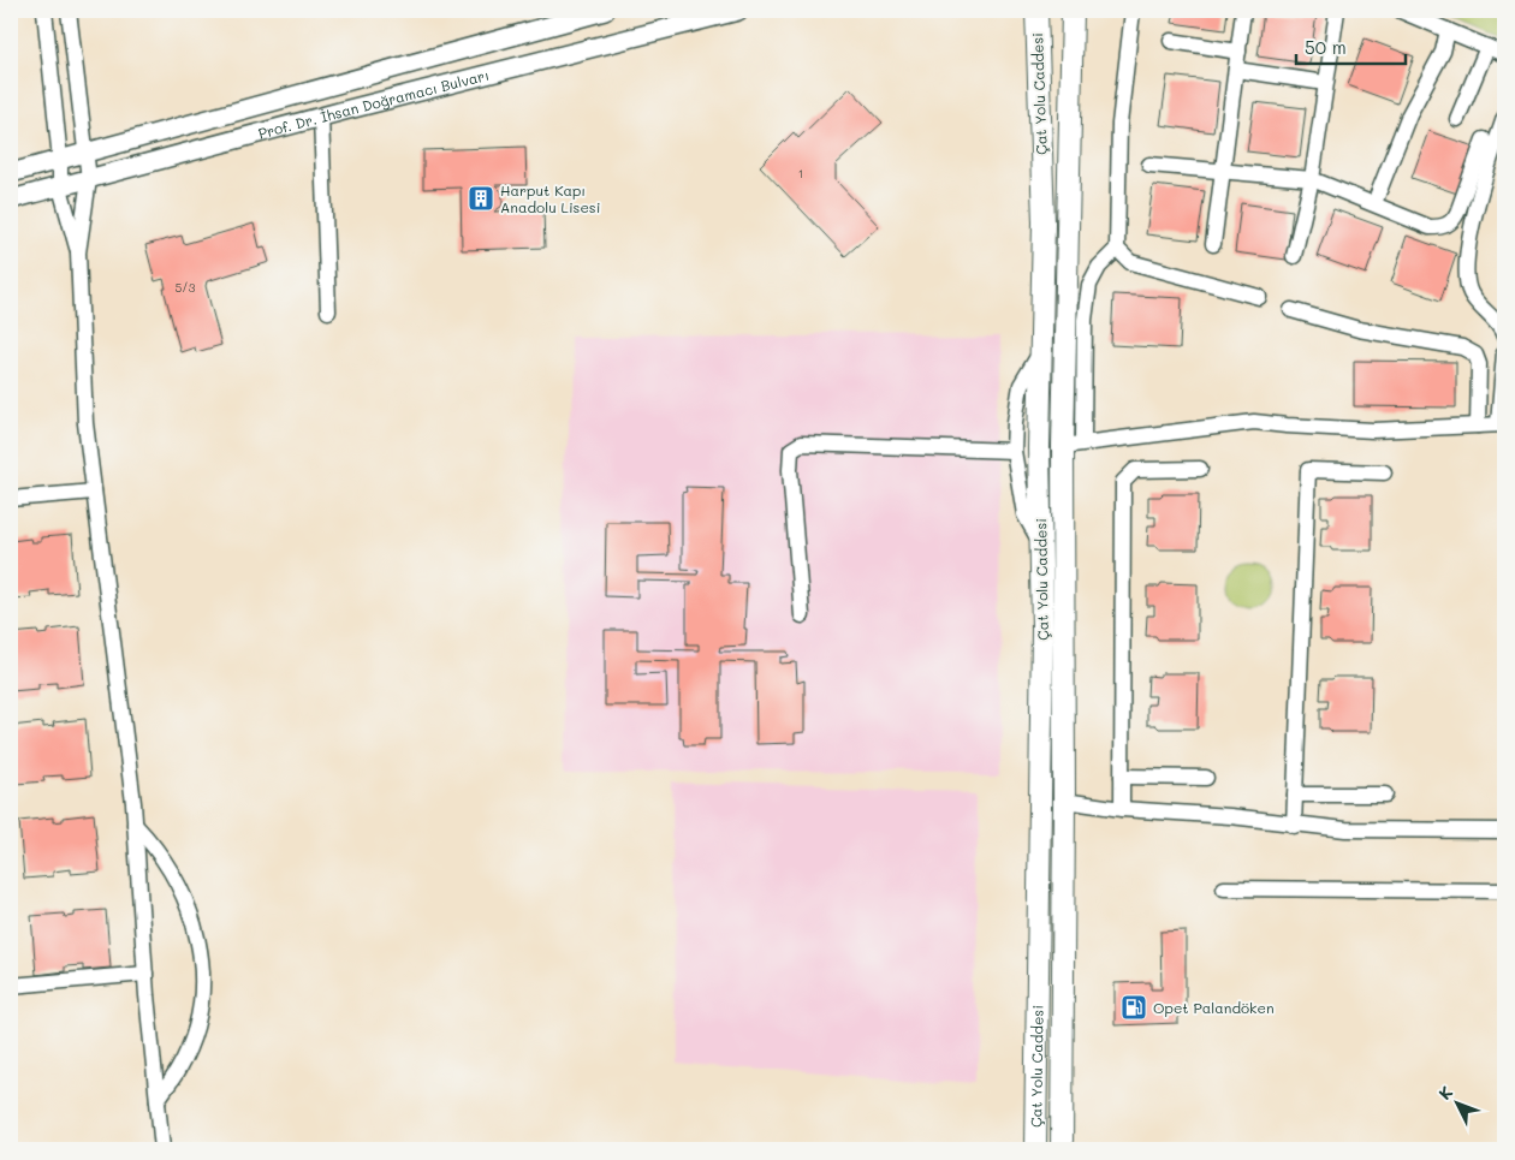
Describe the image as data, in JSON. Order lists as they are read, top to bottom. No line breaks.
{"streets":{"highway":["Çat Yolu Caddesi"],"main road":["Prof. Dr. İhsan Doğramacı Bulvarı"]},"places":{"building":["Harput Kapı Anadolu Lisesi"],"fuel station":["Opet Palandöken"]},"house_numbers":["1","5/3"],"scale_bar":"50 m","north":"top left"}
